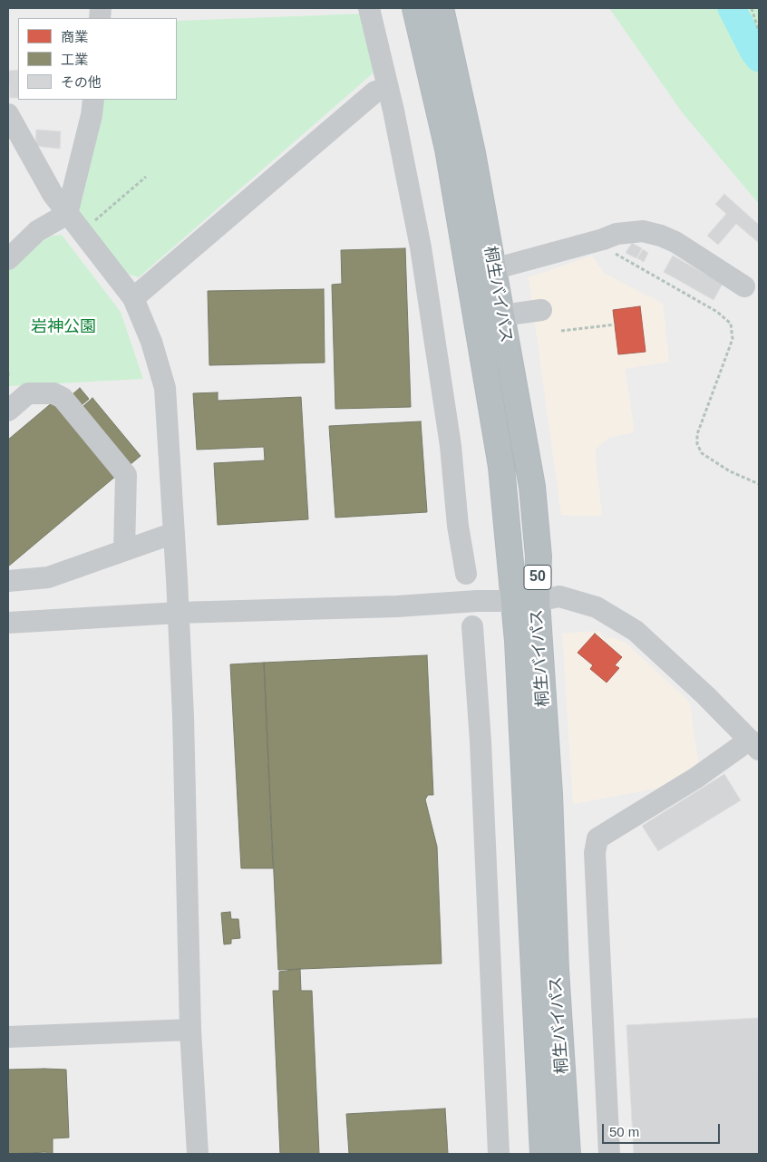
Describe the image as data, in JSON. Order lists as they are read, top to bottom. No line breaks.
{"streets":{"highway":["桐生バイパス","50"]},"parks":["岩神公園"],"legend":["商業","工業","その他"],"scale_bar":"50 m"}
